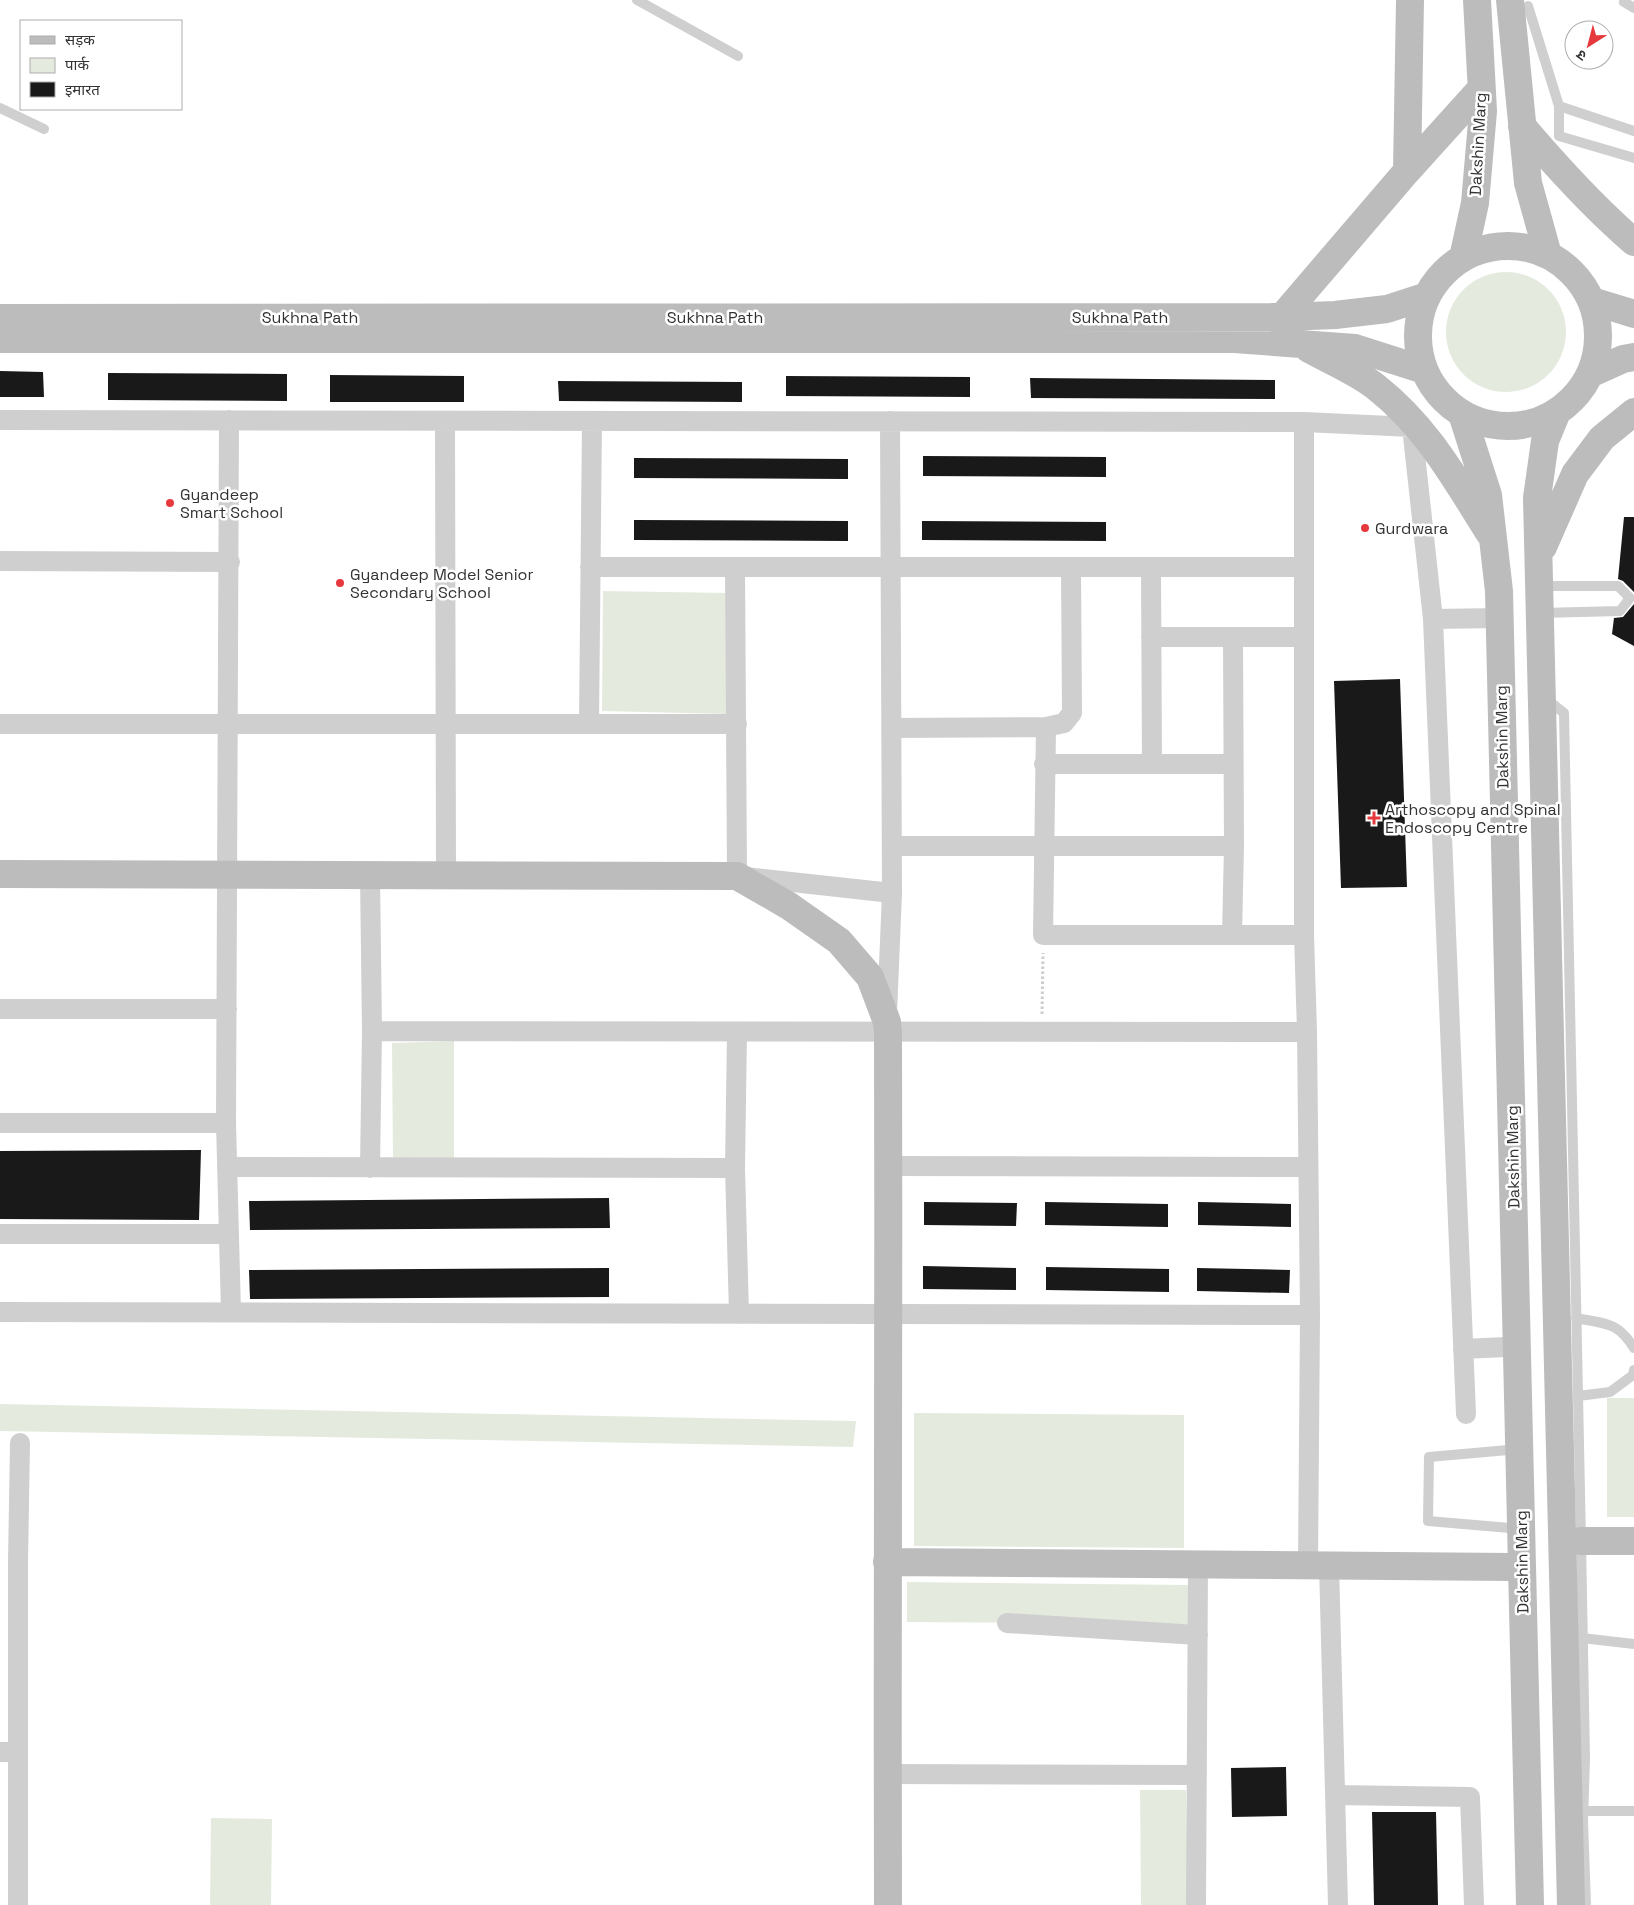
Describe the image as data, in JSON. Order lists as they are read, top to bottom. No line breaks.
{"streets":{"main road":["Dakshin Marg","Sukhna Path"]},"places":{"other":["Gyandeep Smart School","Gurdwara","Gyandeep Model Senior Secondary School"],"health":["Arthoscopy and Spinal Endoscopy Centre"]},"legend":["सड़क","पार्क","इमारत"],"north":"bottom left"}
